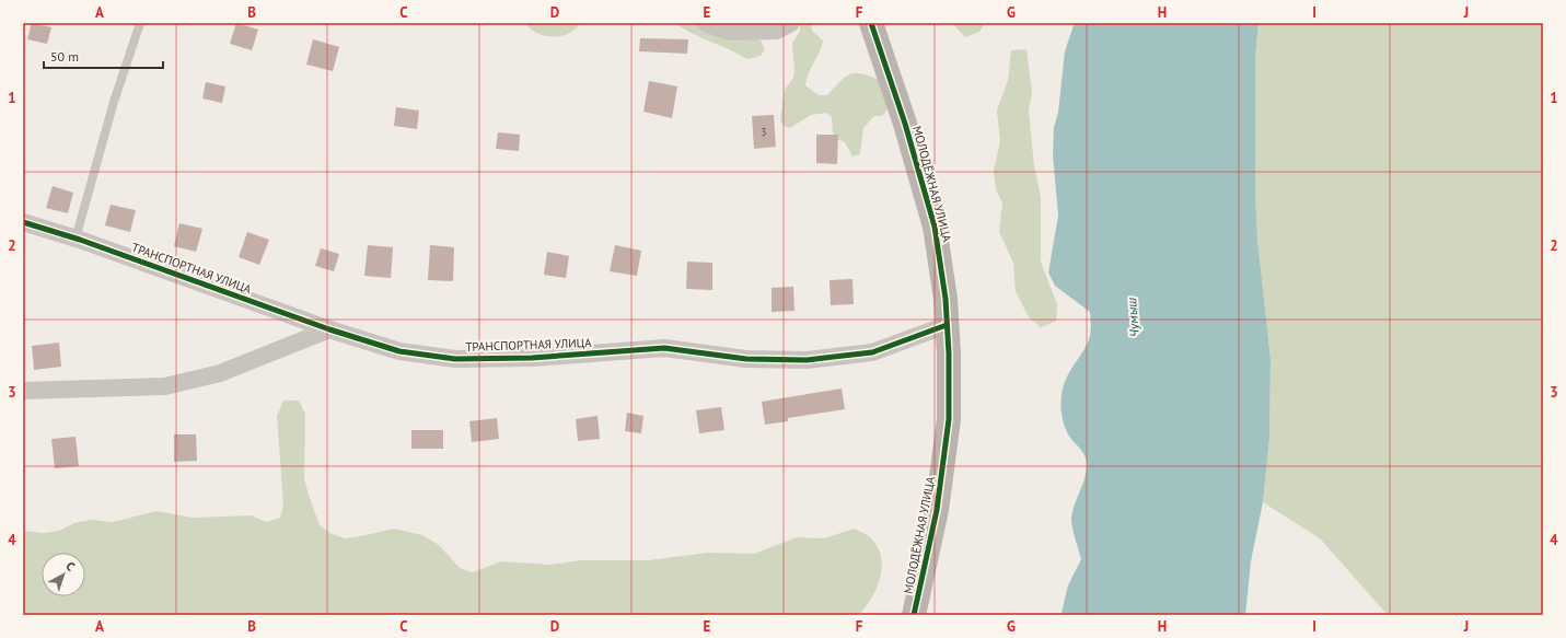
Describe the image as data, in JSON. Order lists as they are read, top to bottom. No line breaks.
{"streets":{"street":["МОЛОДЁЖНАЯ УЛИЦА","ТРАНСПОРТНАЯ УЛИЦА"]},"crossings":[["МОЛОДЁЖНАЯ УЛИЦА","ТРАНСПОРТНАЯ УЛИЦА"]],"water":["Чумыш"],"house_numbers":["3"],"scale_bar":"50 m","north":"top right","grid":{"columns":["A","B","C","D","E","F","G","H","I","J"],"rows":["1","2","3","4"]}}
